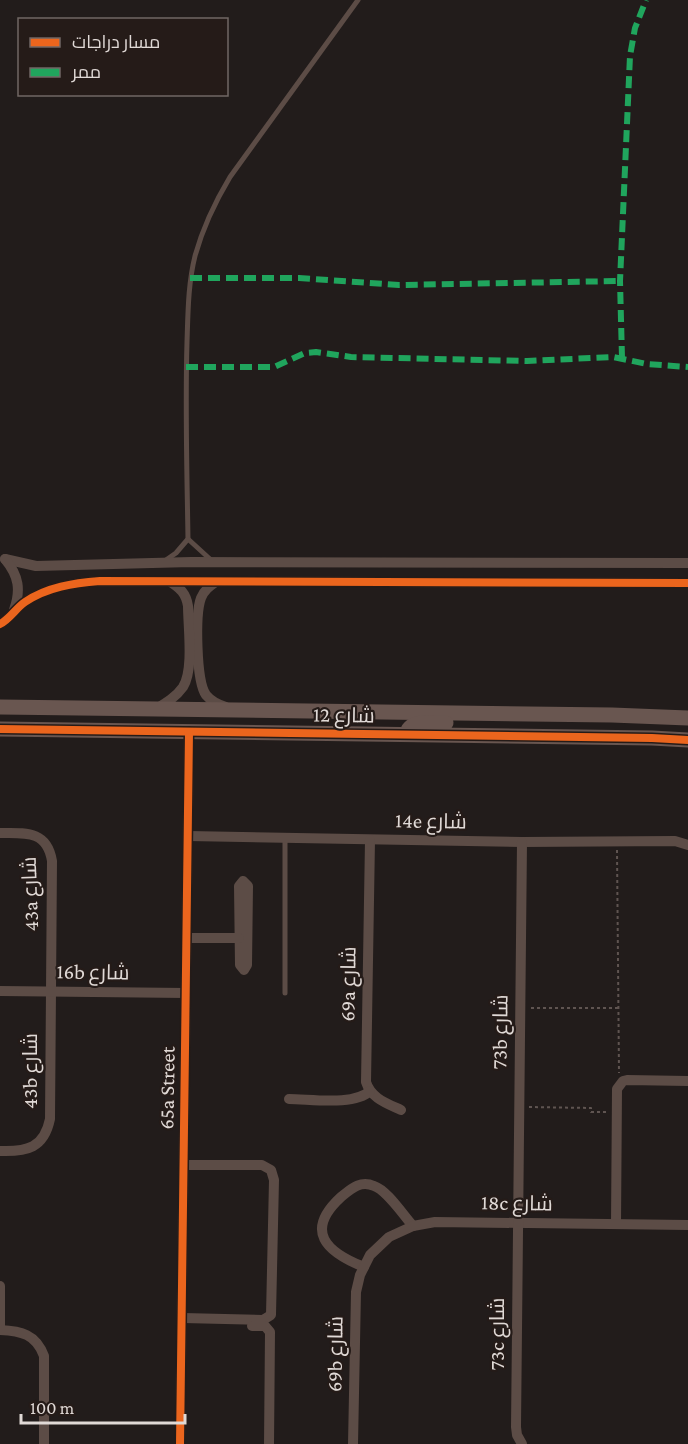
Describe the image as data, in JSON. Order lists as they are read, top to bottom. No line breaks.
{"streets":{"street":["شارع 12","14e شارع","43a شارع","16b شارع","69a شارع","73b شارع","43b شارع","65a Street","18c شارع","73c شارع","69b شارع"]},"crossings":[["شارع 12","65a Street"],["14e شارع","69a شارع"],["14e شارع","73b شارع"],["14e شارع","65a Street"],["43a شارع","16b شارع"],["43a شارع","43b شارع"],["16b شارع","43b شارع"],["16b شارع","65a Street"],["73b شارع","18c شارع"],["73b شارع","73c شارع"],["18c شارع","73c شارع"],["18c شارع","69b شارع"]],"legend":["مسار دراجات","ممر"],"scale_bar":"100 m"}
